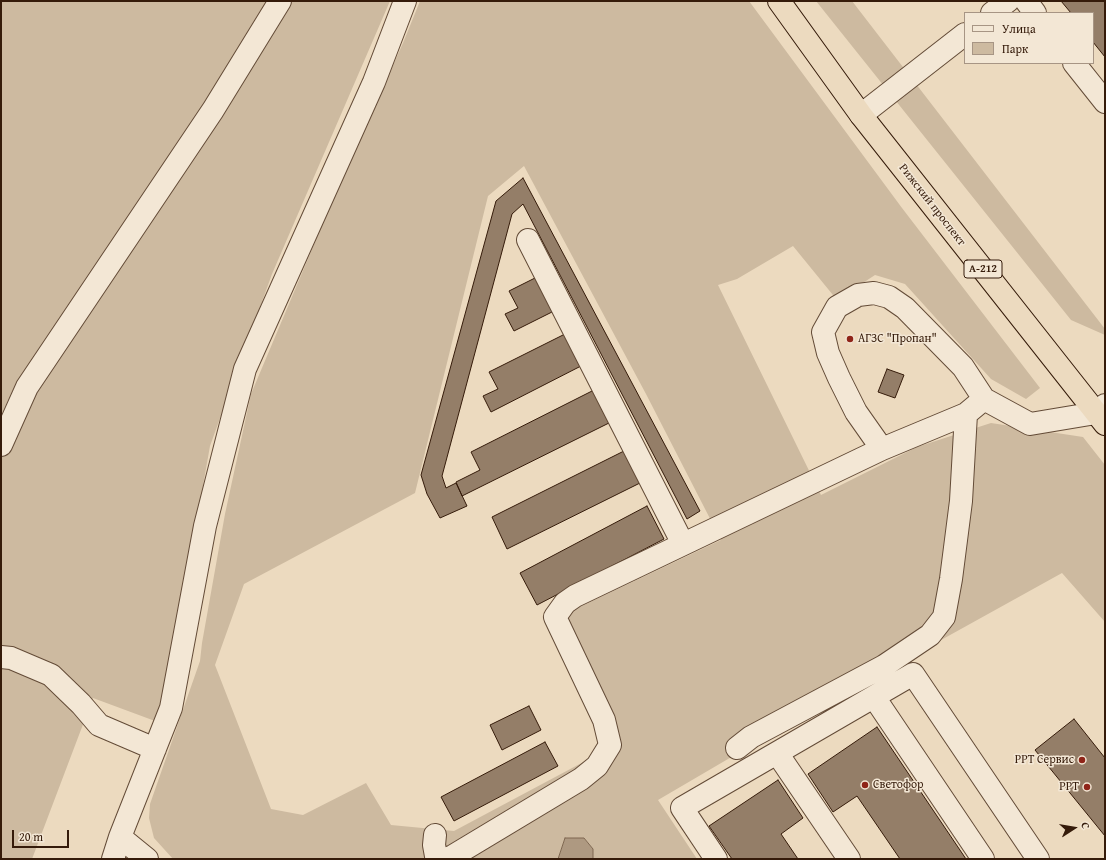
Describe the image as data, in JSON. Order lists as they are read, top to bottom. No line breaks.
{"streets":{"highway":["Рижский проспект","А-212"]},"places":["АГЗС \"Пропан\"","РРТ Сервис","Светофор","РРТ"],"legend":["Улица","Парк"],"scale_bar":"20 m","north":"right"}
